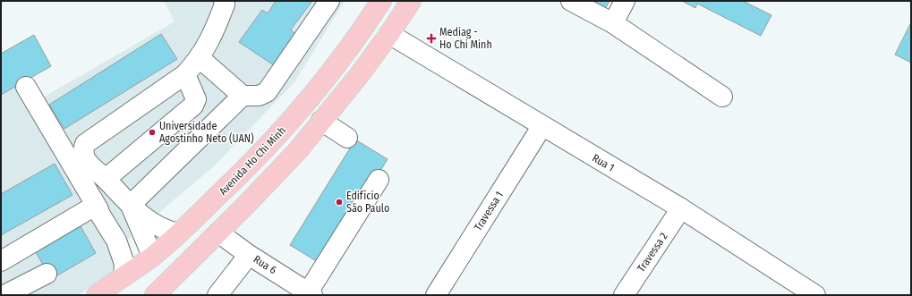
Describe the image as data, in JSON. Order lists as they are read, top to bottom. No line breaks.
{"streets":{"main road":["Avenida Ho Chi Minh"],"street":["Rua 1","Travessa 1","Travessa 2","Rua 6"]},"crossings":[["Rua 1","Travessa 1"],["Rua 1","Travessa 2"]],"places":{"health":["Mediag - Ho Chi Minh"],"other":["Universidade Agostinho Neto (UAN)","Edifício São Paulo"]}}
